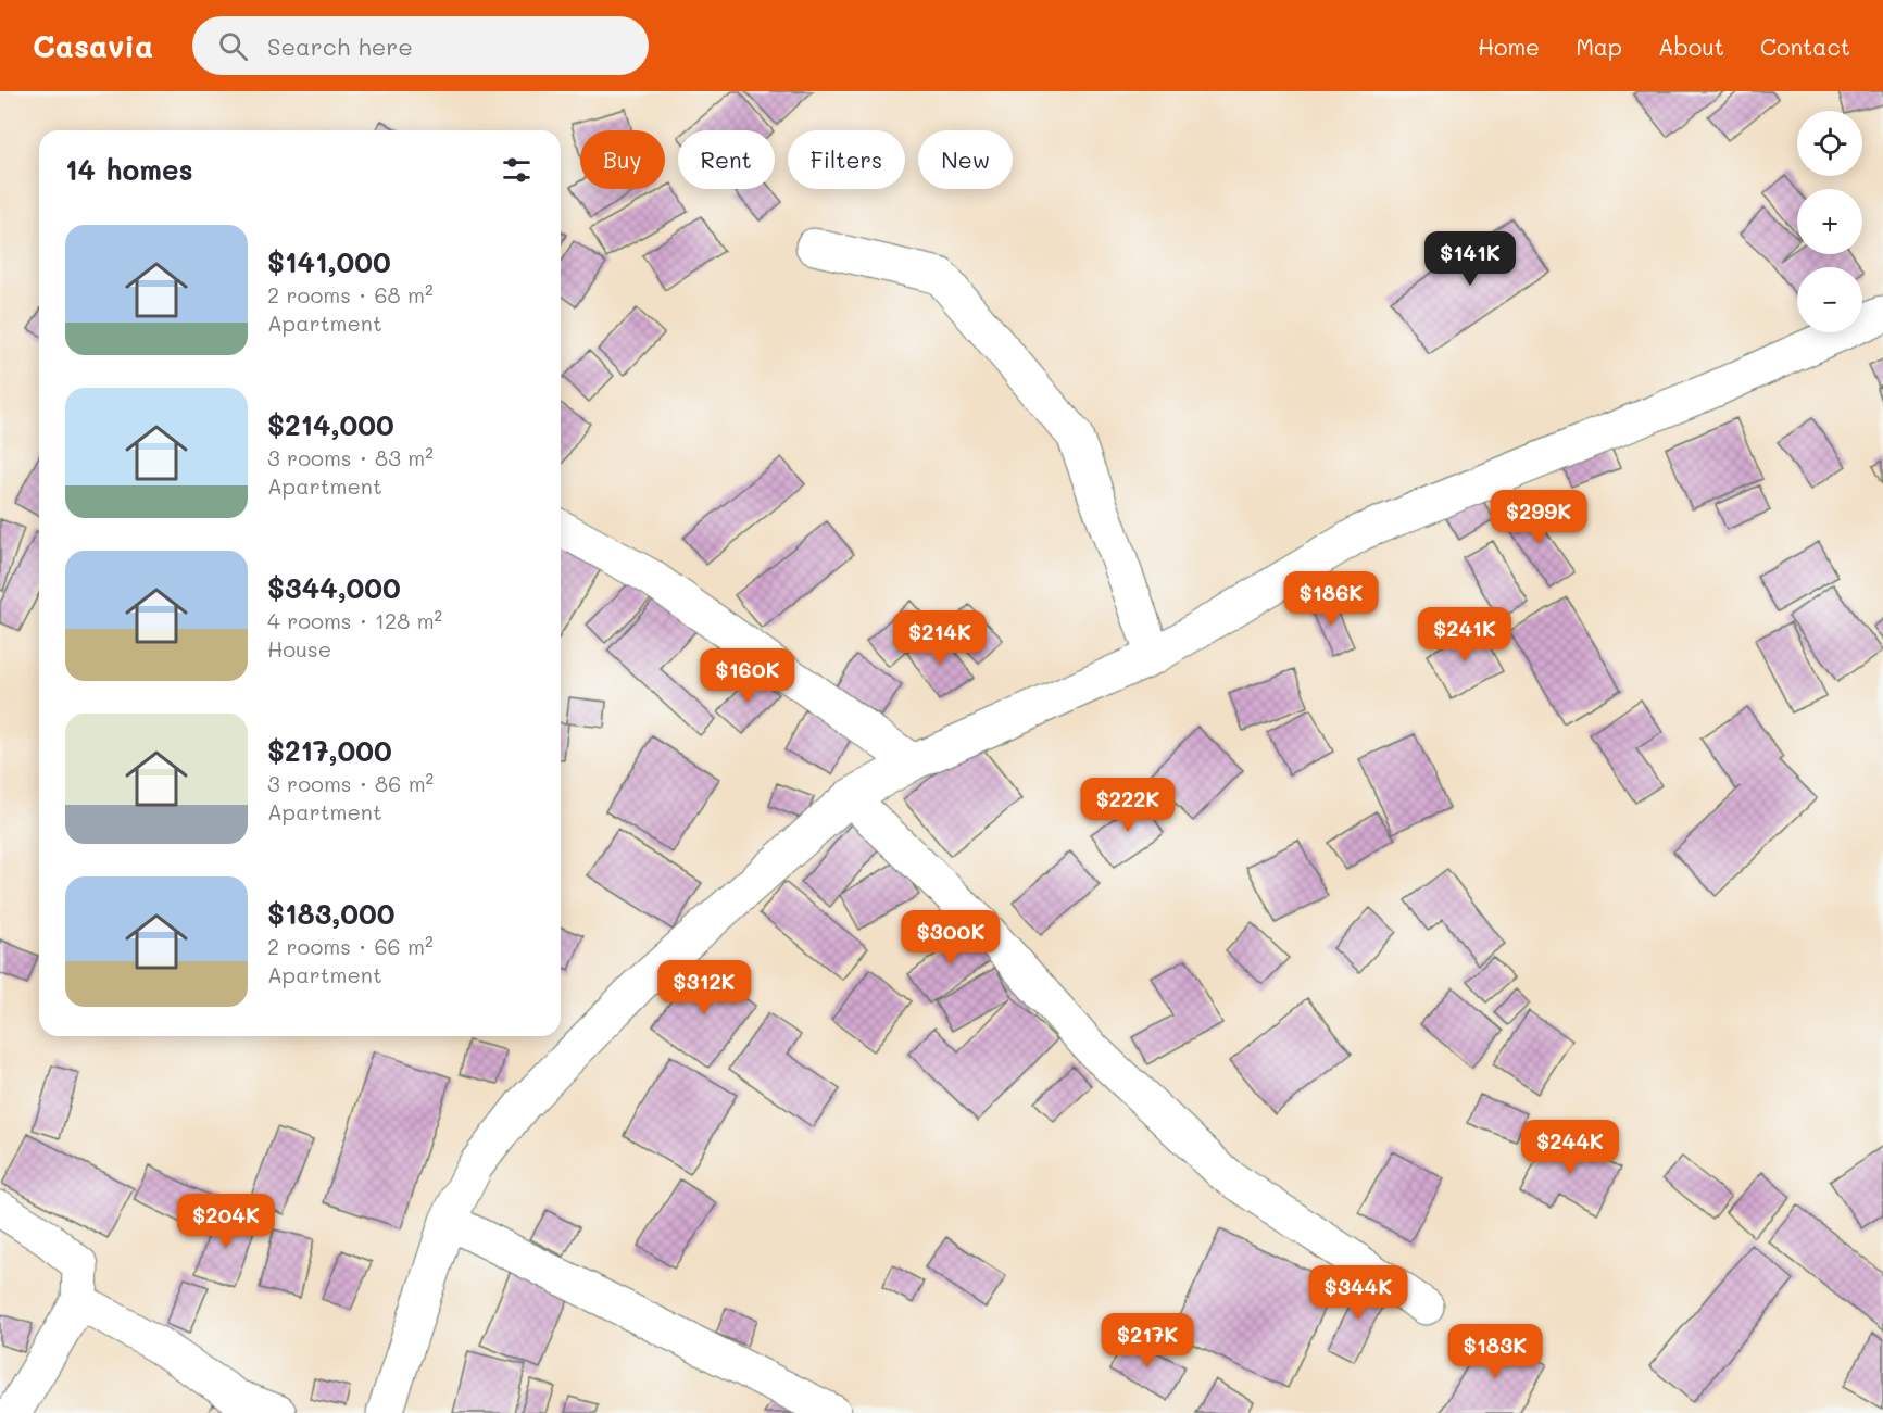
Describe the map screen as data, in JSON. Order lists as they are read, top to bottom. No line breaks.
{"page":{"header":"Casavia","search":"Search here","nav":["Home","Map","About","Contact"],"map_buttons":["+","−"],"chip":["Buy","Rent","Filters","New"],"heading":"14 homes","list":[{"name":"$141,000","note":"2 rooms · 68 m² · Apartment"},{"name":"$214,000","note":"3 rooms · 83 m² · Apartment"},{"name":"$344,000","note":"4 rooms · 128 m² · House"},{"name":"$217,000","note":"3 rooms · 86 m² · Apartment"},{"name":"$183,000","note":"2 rooms · 66 m² · Apartment"}],"price":["$141K","$299K","$186K","$241K","$214K","$160K","$222K","$300K","$312K","$244K","$204K","$344K","$217K","$183K"]}}
